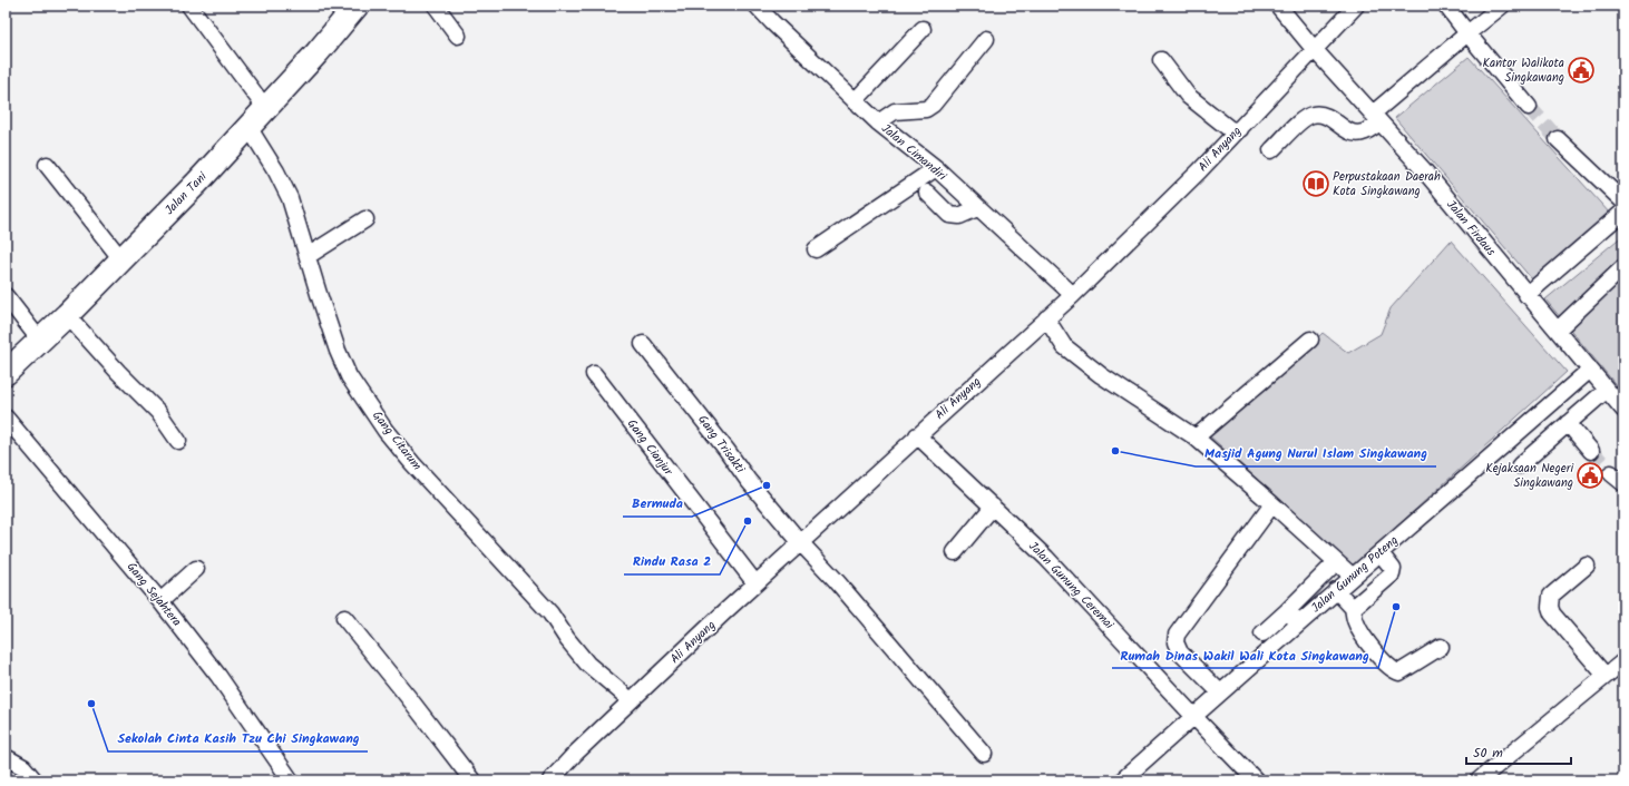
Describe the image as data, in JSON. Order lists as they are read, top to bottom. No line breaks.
{"streets":{"highway":["Jalan Tani"],"street":["Ali Anyang","Jalan Cimandiri","Jalan Firdaus","Gang Citarum","Gang Trisakti","Gang Cianjur","Jalan Gunung Poteng","Jalan Gunung Ceremai","Gang Sejahtera"]},"crossings":[["Ali Anyang","Jalan Cimandiri"],["Ali Anyang","Jalan Firdaus"],["Ali Anyang","Gang Citarum"],["Ali Anyang","Gang Trisakti"],["Ali Anyang","Gang Cianjur"],["Ali Anyang","Jalan Gunung Ceremai"],["Jalan Tani","Gang Citarum"],["Jalan Firdaus","Jalan Gunung Poteng"],["Jalan Gunung Poteng","Jalan Gunung Ceremai"]],"places":{"public building":["Kantor Walikota Singkawang","Kejaksaan Negeri Singkawang"],"library":["Perpustakaan Daerah Kota Singkawang"],"other":["Masjid Agung Nurul Islam Singkawang","Bermuda","Rindu Rasa 2","Rumah Dinas Wakil Wali Kota Singkawang","Sekolah Cinta Kasih Tzu Chi Singkawang"]},"scale_bar":"50 m"}
